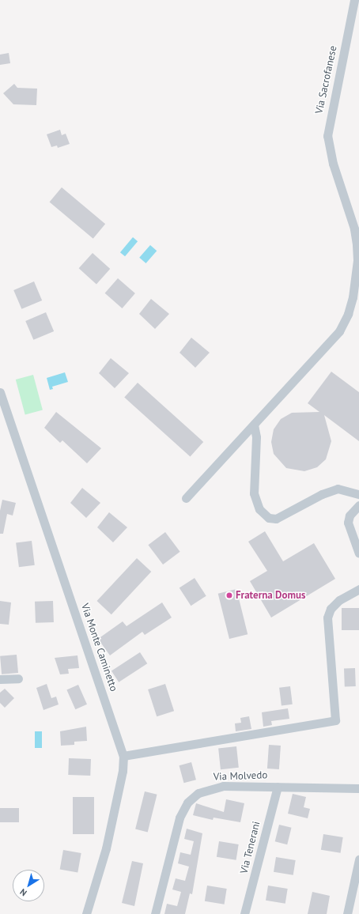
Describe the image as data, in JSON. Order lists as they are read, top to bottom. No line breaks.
{"streets":{"street":["Via Sacrofanese","Via Monte Caminetto","Via Molvedo","Via Tenerani"]},"crossings":[["Via Molvedo","Via Tenerani"]],"places":["Fraterna Domus"],"north":"bottom left"}
